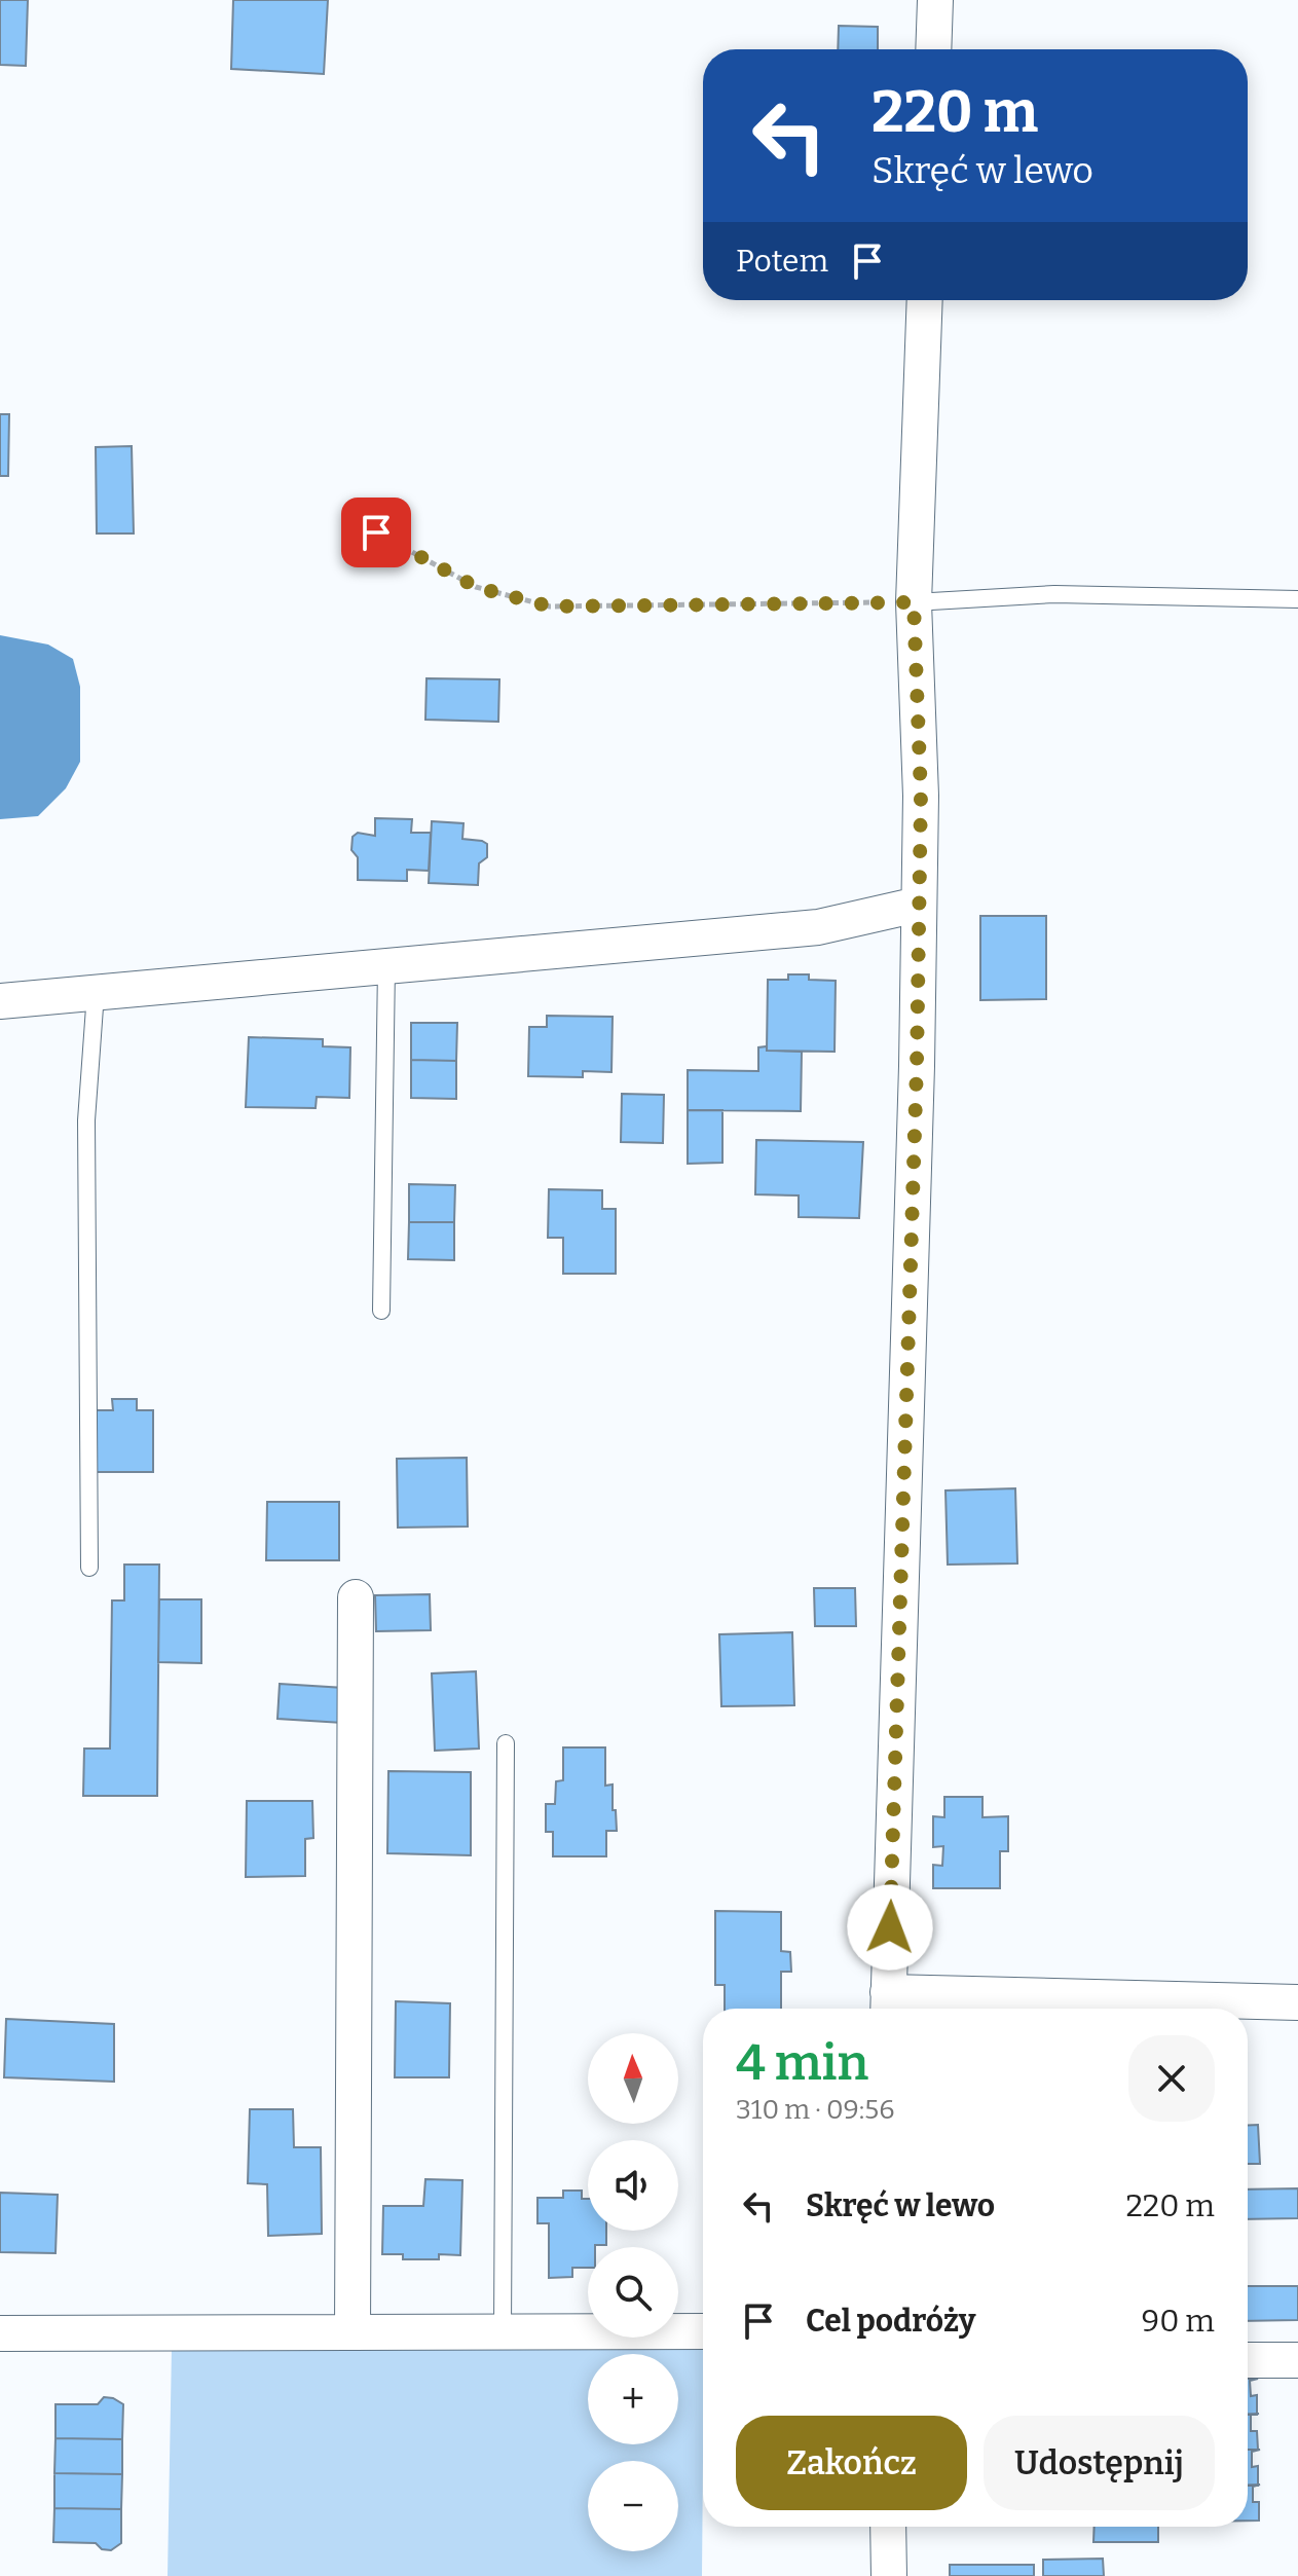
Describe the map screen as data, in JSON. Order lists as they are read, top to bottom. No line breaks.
{"north":"top","page":{"turn":["220 m","Skręć w lewo"],"then":"Potem","heading":["4 min","310 m · 09:56"],"map_buttons":["+","−"],"list":[{"name":"Skręć w lewo","value":"220 m"},{"name":"Cel podróży","value":"90 m"}],"buttons":["Zakończ","Udostępnij"]}}
